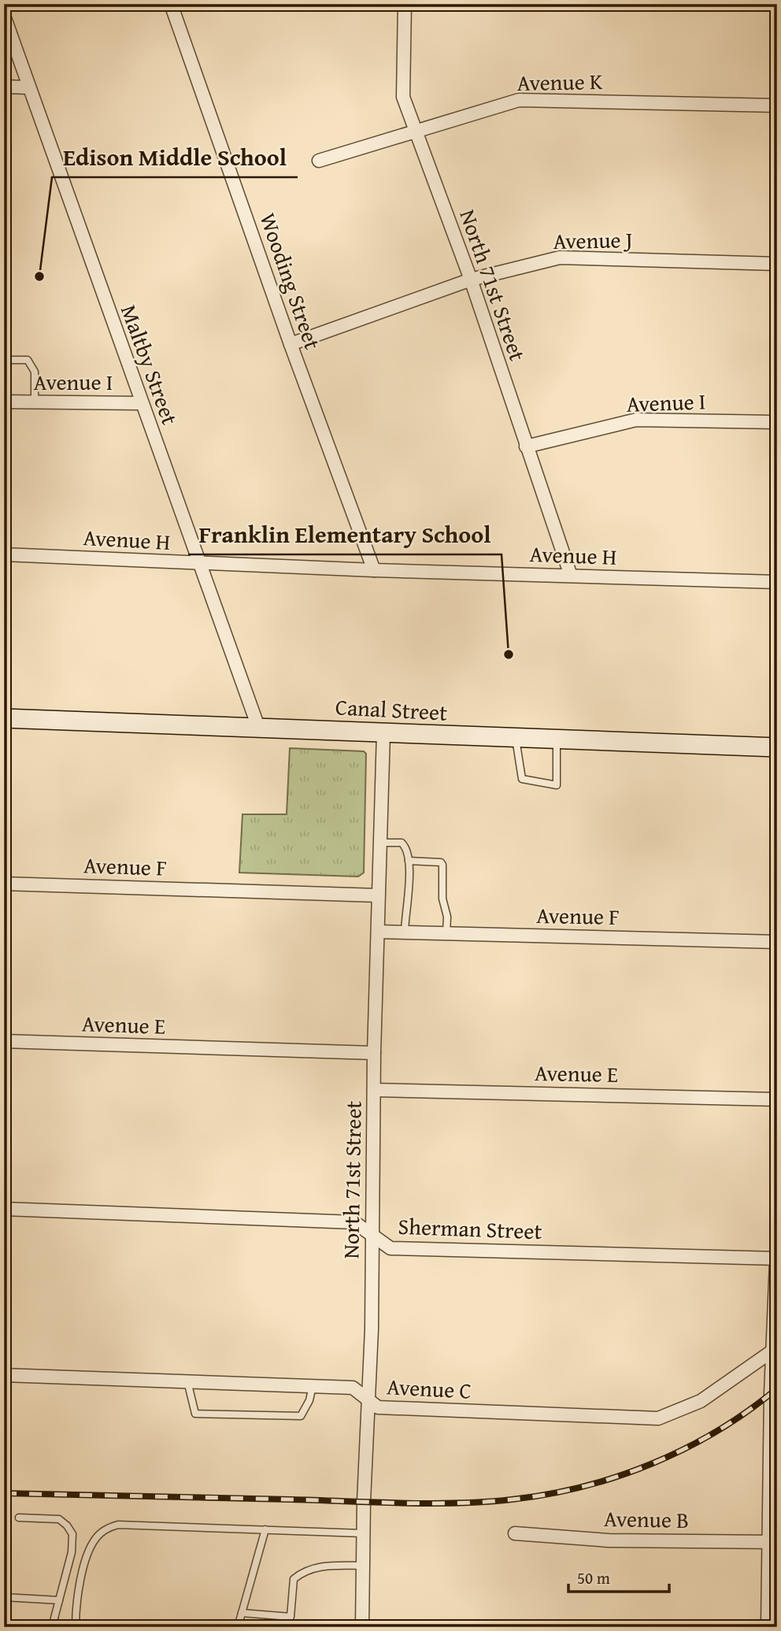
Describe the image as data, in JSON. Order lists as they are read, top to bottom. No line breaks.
{"streets":{"street":["Avenue K","Avenue J","Wooding Street","North 71st Street","Maltby Street","Avenue I","Avenue H","Canal Street","Avenue F","Avenue E","Sherman Street","Avenue C","Avenue B"]},"crossings":[["Avenue K","North 71st Street"],["Avenue J","Wooding Street"],["Avenue J","North 71st Street"],["Wooding Street","Avenue H"],["North 71st Street","Avenue I"],["North 71st Street","Avenue H"],["North 71st Street","Canal Street"],["North 71st Street","Avenue F"],["North 71st Street","Avenue E"],["North 71st Street","Sherman Street"],["North 71st Street","Avenue C"],["Maltby Street","Avenue I"],["Maltby Street","Avenue H"],["Maltby Street","Canal Street"]],"places":["Edison Middle School","Franklin Elementary School"],"scale_bar":"50 m"}
